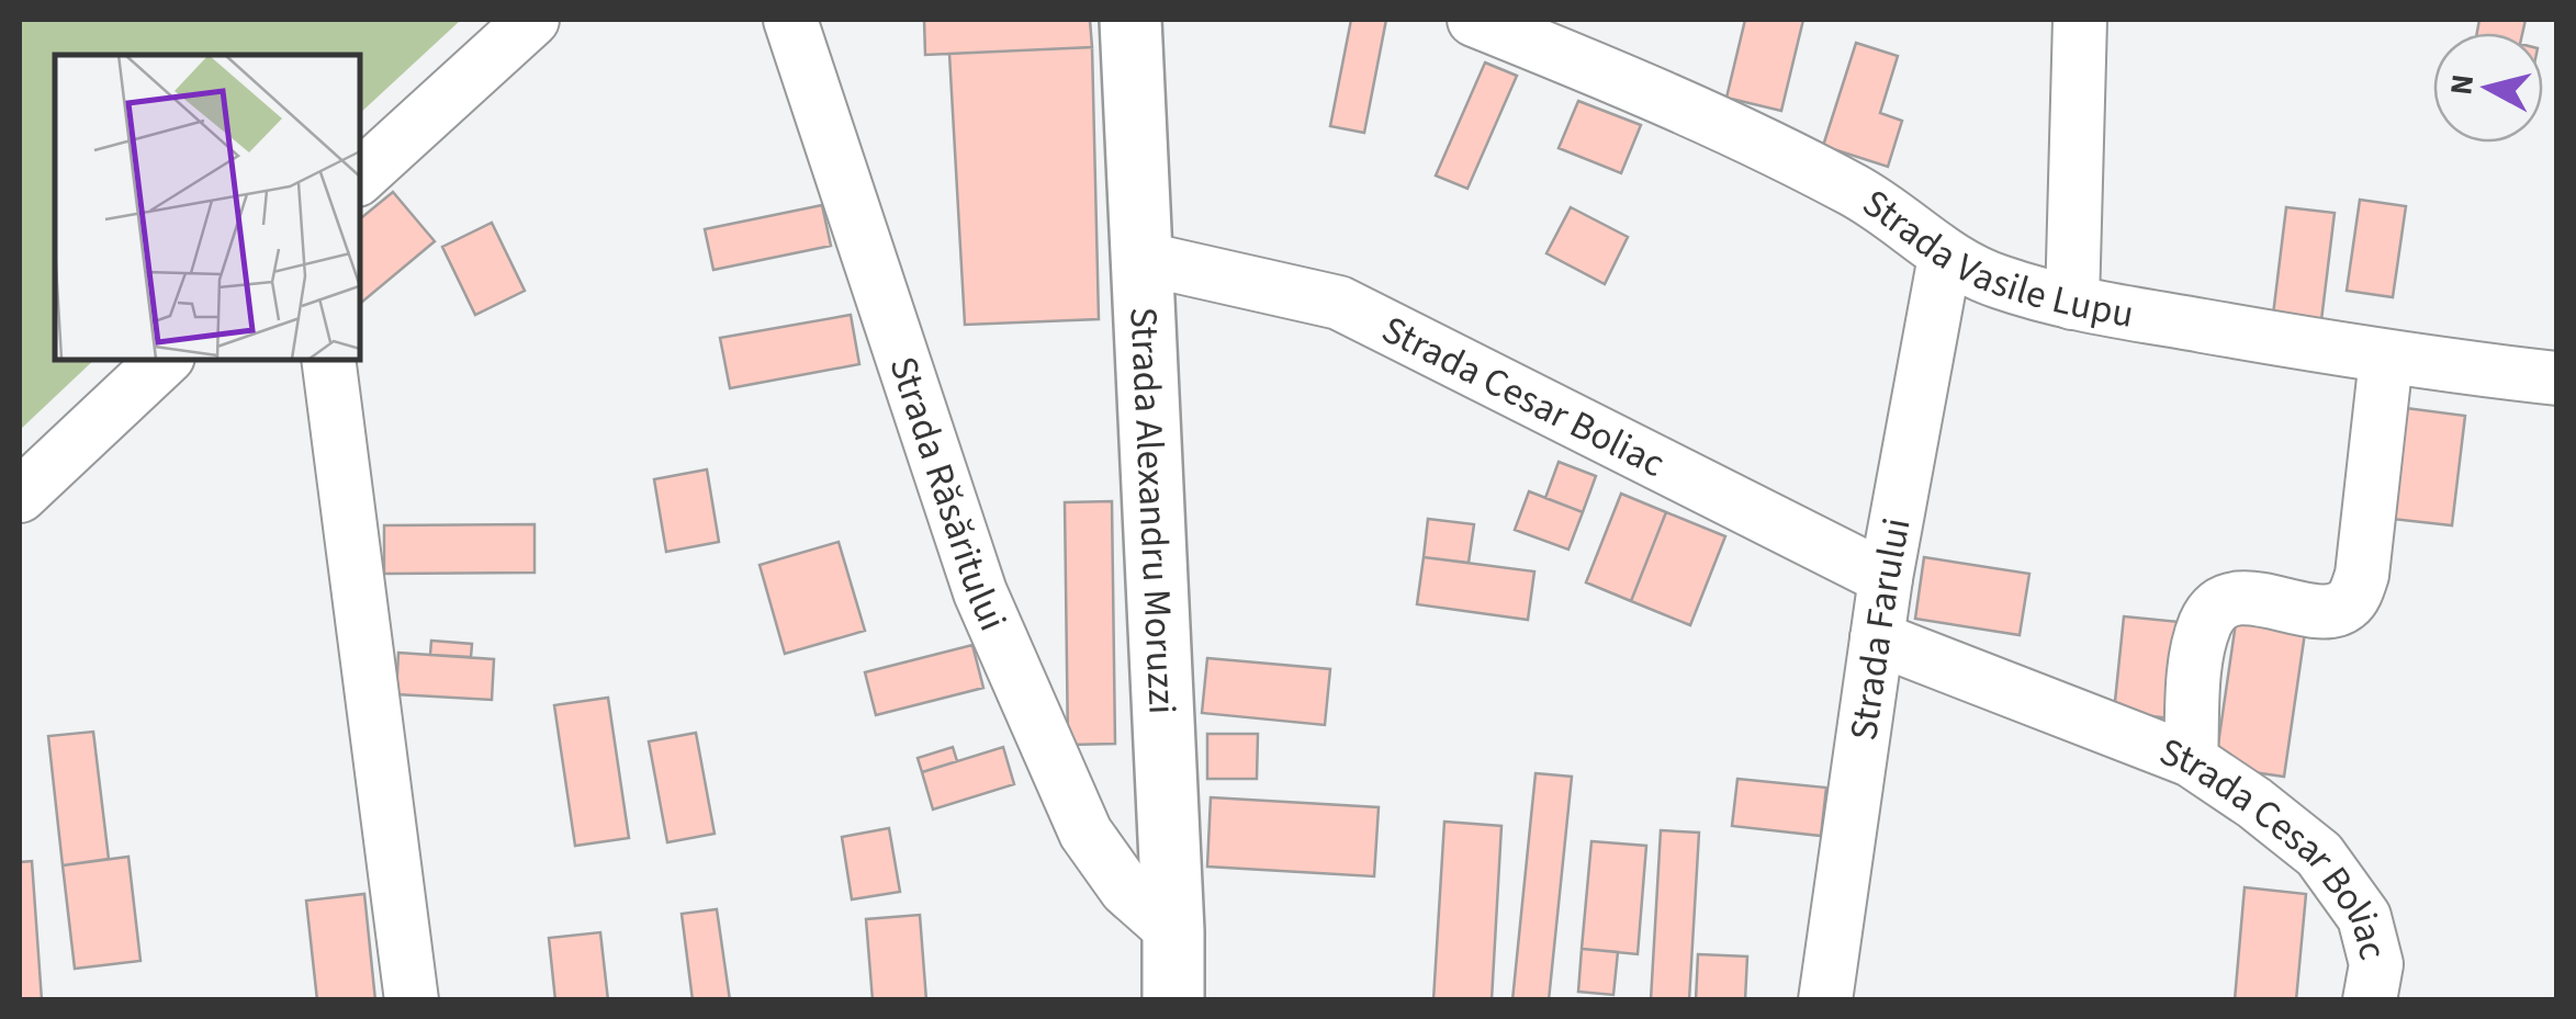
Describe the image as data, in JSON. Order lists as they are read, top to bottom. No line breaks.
{"streets":{"street":["Strada Vasile Lupu","Strada Cesar Boliac","Strada Răsăritului","Strada Alexandru Moruzzi","Strada Farului"]},"crossings":[["Strada Vasile Lupu","Strada Farului"],["Strada Cesar Boliac","Strada Alexandru Moruzzi"],["Strada Cesar Boliac","Strada Farului"],["Strada Răsăritului","Strada Alexandru Moruzzi"]],"north":"left"}
